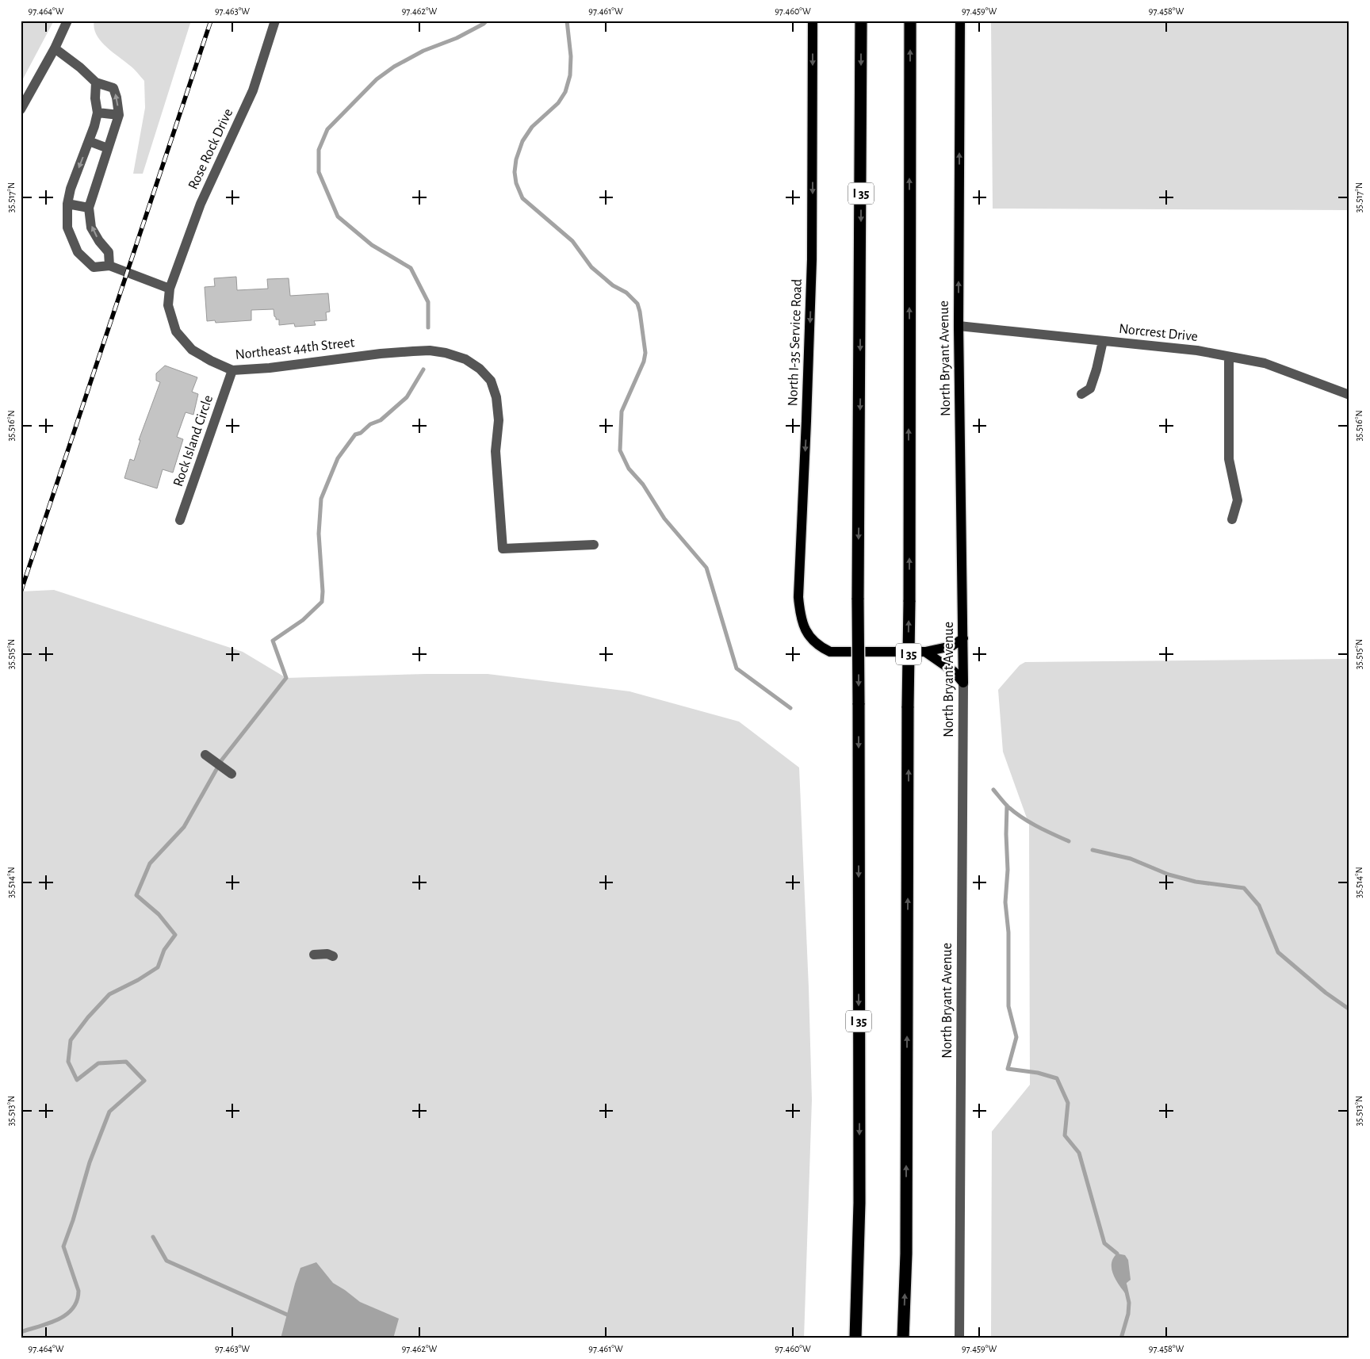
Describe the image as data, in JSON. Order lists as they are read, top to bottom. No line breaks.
{"streets":{"highway":["I 35"],"main road":["North I-35 Service Road","North Bryant Avenue"],"street":["Rose Rock Drive","Norcrest Drive","Northeast 44th Street","Rock Island Circle"]},"crossings":[["Rose Rock Drive","Northeast 44th Street"],["Norcrest Drive","North Bryant Avenue"],["North I-35 Service Road","North Bryant Avenue"],["Northeast 44th Street","Rock Island Circle"]],"one_way":["North I-35 Service Road"],"coordinates":["97.464°W","97.463°W","97.462°W","97.461°W","97.460°W","97.459°W","97.458°W","35.517°N","35.516°N","35.515°N","35.514°N","35.513°N"]}
